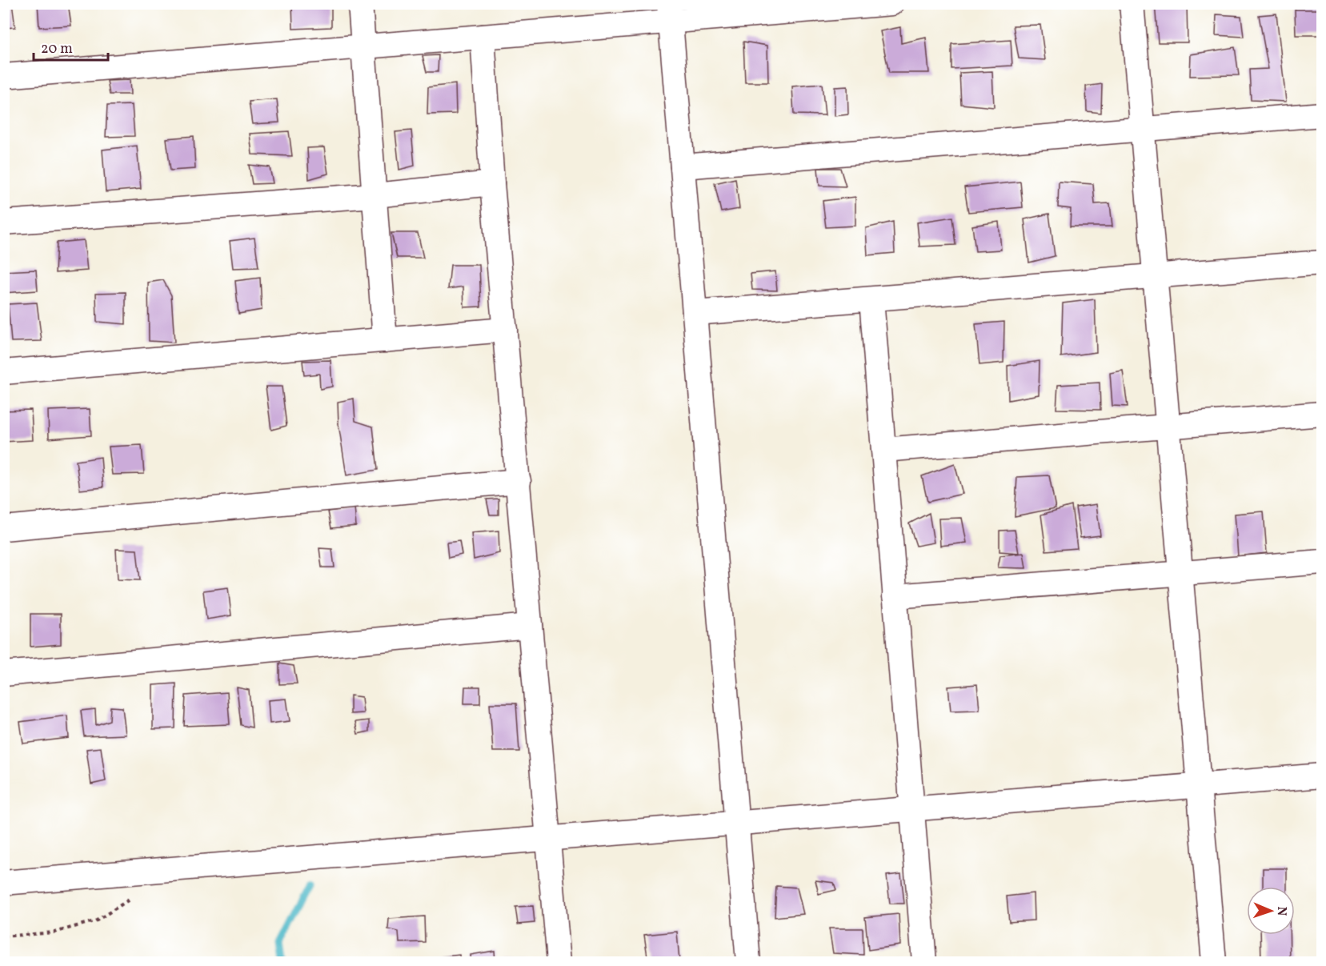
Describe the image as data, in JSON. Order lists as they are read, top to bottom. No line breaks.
{"scale_bar":"20 m","north":"right"}
